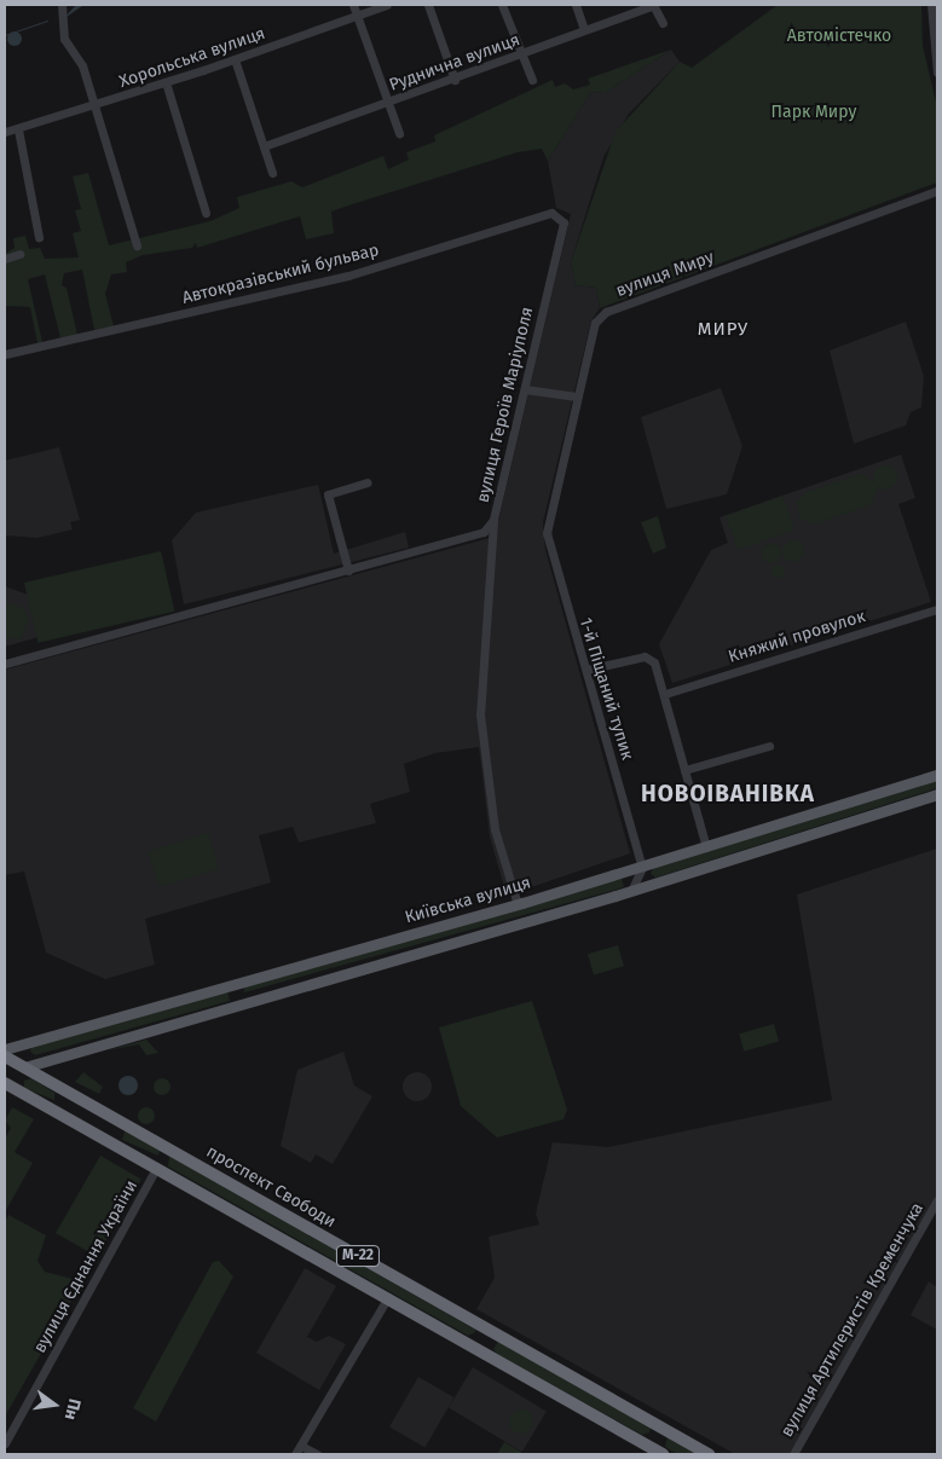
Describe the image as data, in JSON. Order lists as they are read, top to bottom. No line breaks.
{"streets":{"highway":["проспект Свободи","М-22"],"main road":["Київська вулиця"],"street":["Хорольська вулиця","Руднична вулиця","Автокразівський бульвар","вулиця Миру","вулиця Героїв Маріуполя","Княжий провулок","1-й Піщаний тупик","вулиця Єднання України","вулиця Артилеристів Кременчука"]},"crossings":[["Автокразівський бульвар","вулиця Героїв Маріуполя"],["вулиця Миру","1-й Піщаний тупик"],["1-й Піщаний тупик","Київська вулиця"],["М-22","вулиця Єднання України"]],"districts":["МИРУ","НОВОІВАНІВКА"],"parks":["Автомістечко","Парк Миру"],"north":"right"}
